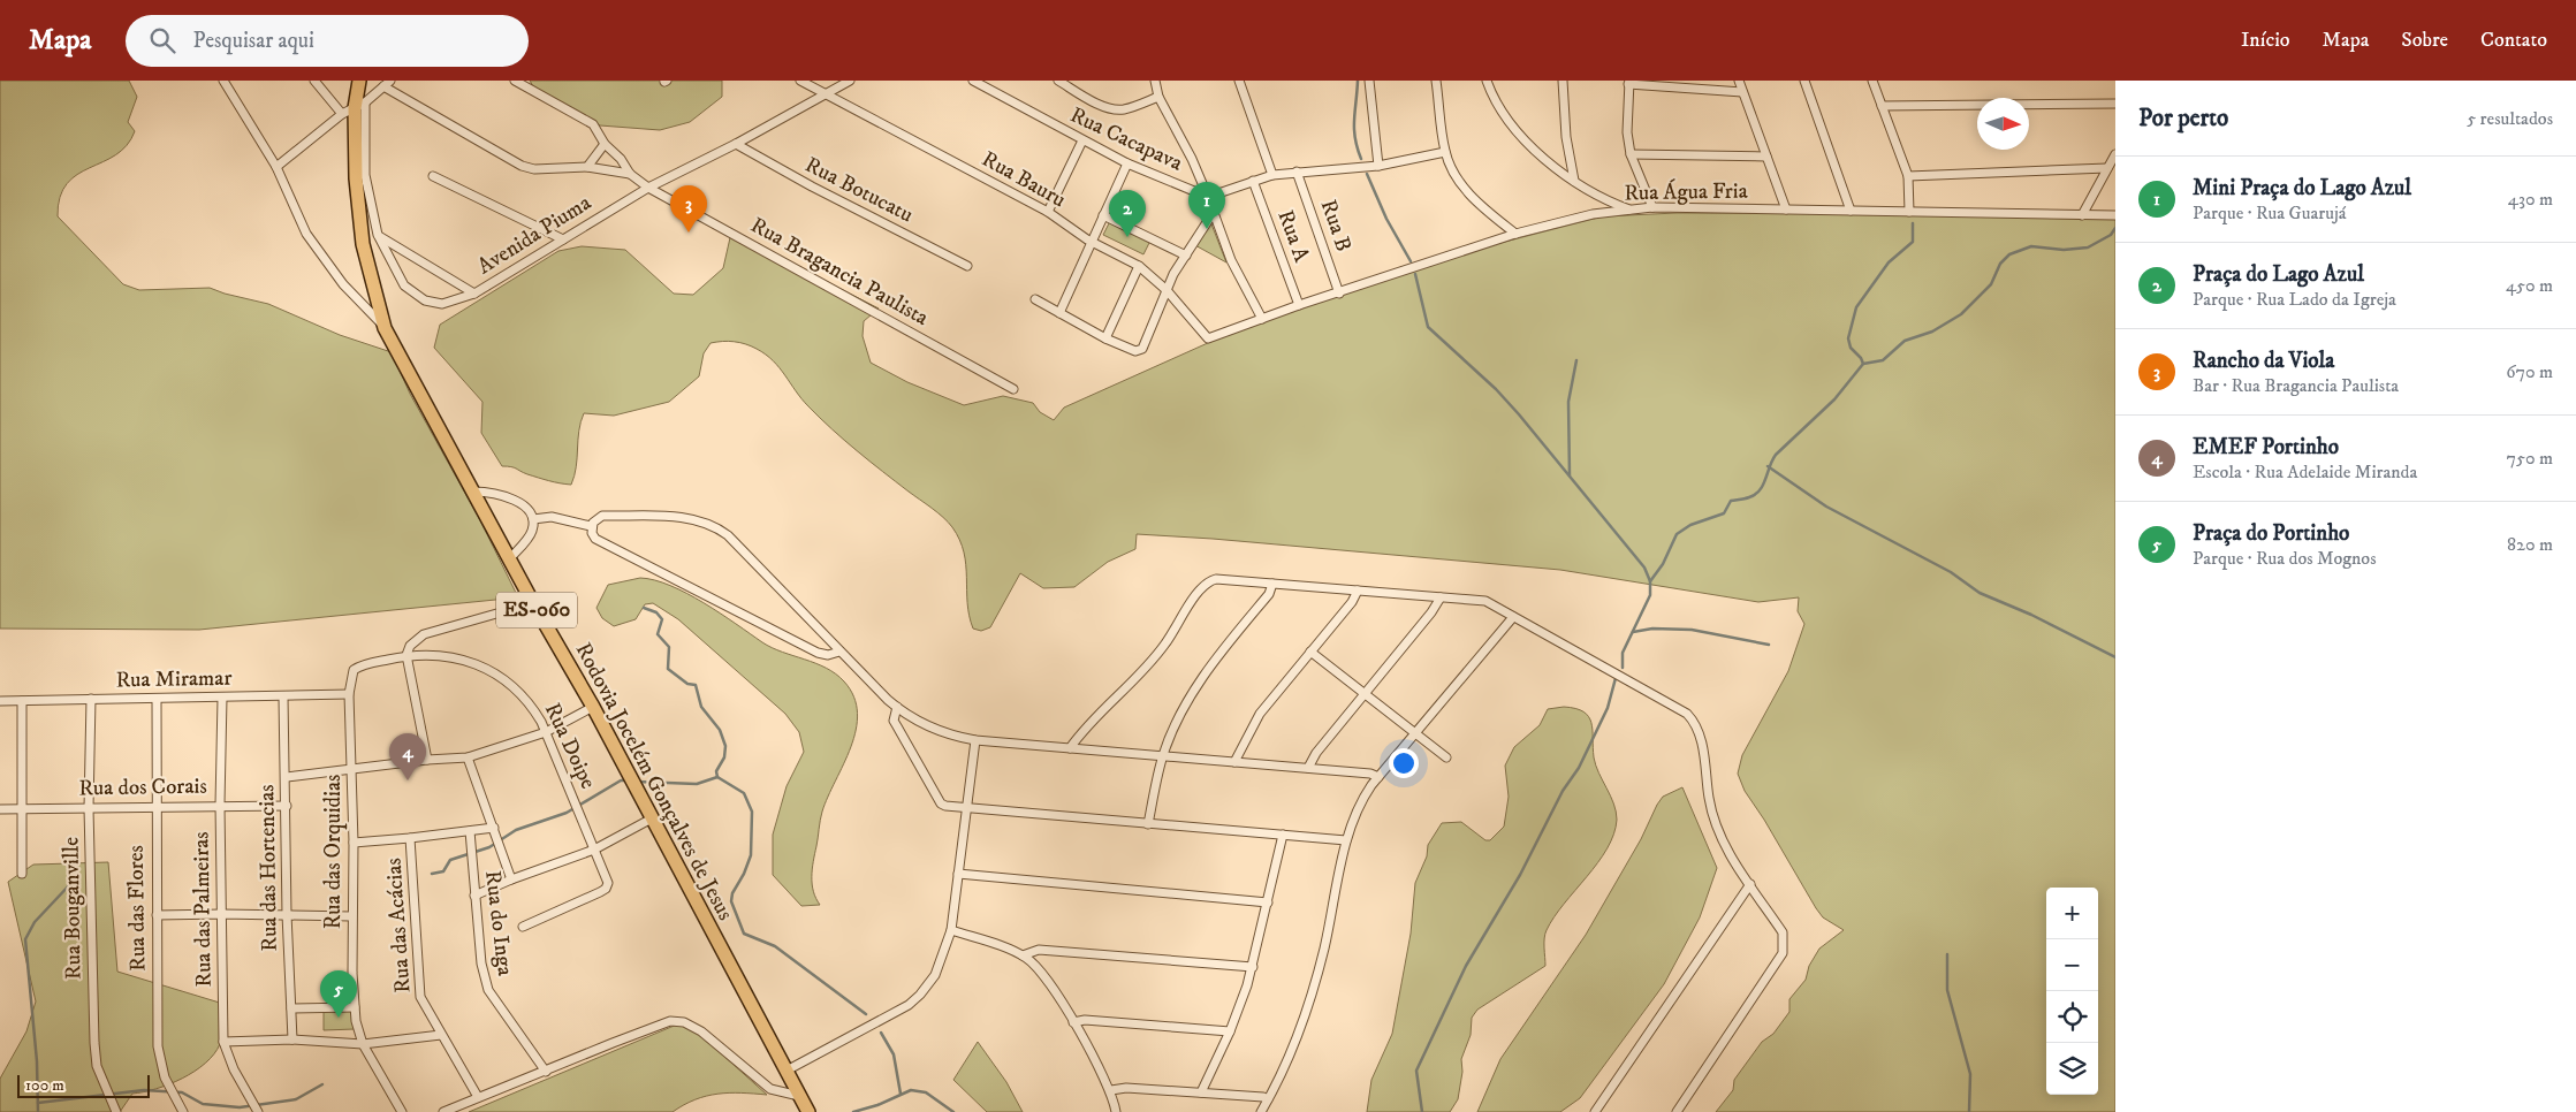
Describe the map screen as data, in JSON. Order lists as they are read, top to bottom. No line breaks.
{"streets":{"main road":["ES-060","Rodovia Jocelém Gonçalves de Jesus"],"street":["Rua Cacapava","Rua Bauru","Rua Botucatu","Rua Água Fria","Rua B","Avenida Piuma","Rua A","Rua Bragancia Paulista","Rua Miramar","Rua Doipe","Rua dos Corais","Rua das Orquidias","Rua das Hortencias","Rua Bouganville","Rua das Flores","Rua das Palmeiras","Rua do Inga","Rua das Acácias"]},"crossings":[["Rua Bauru","Rua Água Fria"],["Rua Bauru","Avenida Piuma"],["Rua Botucatu","Avenida Piuma"],["Rua Água Fria","Rua B"],["Rua Água Fria","Rua A"],["Avenida Piuma","Rua Bragancia Paulista"],["Avenida Piuma","Rodovia Jocelém Gonçalves de Jesus"],["Rua Miramar","Rua das Orquidias"],["Rua Miramar","Rua das Hortencias"],["Rua Miramar","Rua Bouganville"],["Rua Miramar","Rua das Flores"],["Rua Miramar","Rua das Palmeiras"],["Rua Doipe","Rua das Orquidias"],["Rua dos Corais","Rua das Hortencias"],["Rua dos Corais","Rua Bouganville"],["Rua dos Corais","Rua das Flores"],["Rua dos Corais","Rua das Palmeiras"]],"scale_bar":"100 m","north":"right","page":{"header":"Mapa","search":"Pesquisar aqui","nav":["Início","Mapa","Sobre","Contato"],"heading":["Por perto","5 resultados"],"list":[{"mark":"1","name":"Mini Praça do Lago Azul","note":"Parque · Rua Guarujá","value":"430 m"},{"mark":"2","name":"Praça do Lago Azul","note":"Parque · Rua Lado da Igreja","value":"450 m"},{"mark":"3","name":"Rancho da Viola","note":"Bar · Rua Bragancia Paulista","value":"670 m"},{"mark":"4","name":"EMEF Portinho","note":"Escola · Rua Adelaide Miranda","value":"750 m"},{"mark":"5","name":"Praça do Portinho","note":"Parque · Rua dos Mognos","value":"820 m"}],"pins":["1","3","2","4","5"],"map_buttons":["+","−"],"scale":"100 m"}}
